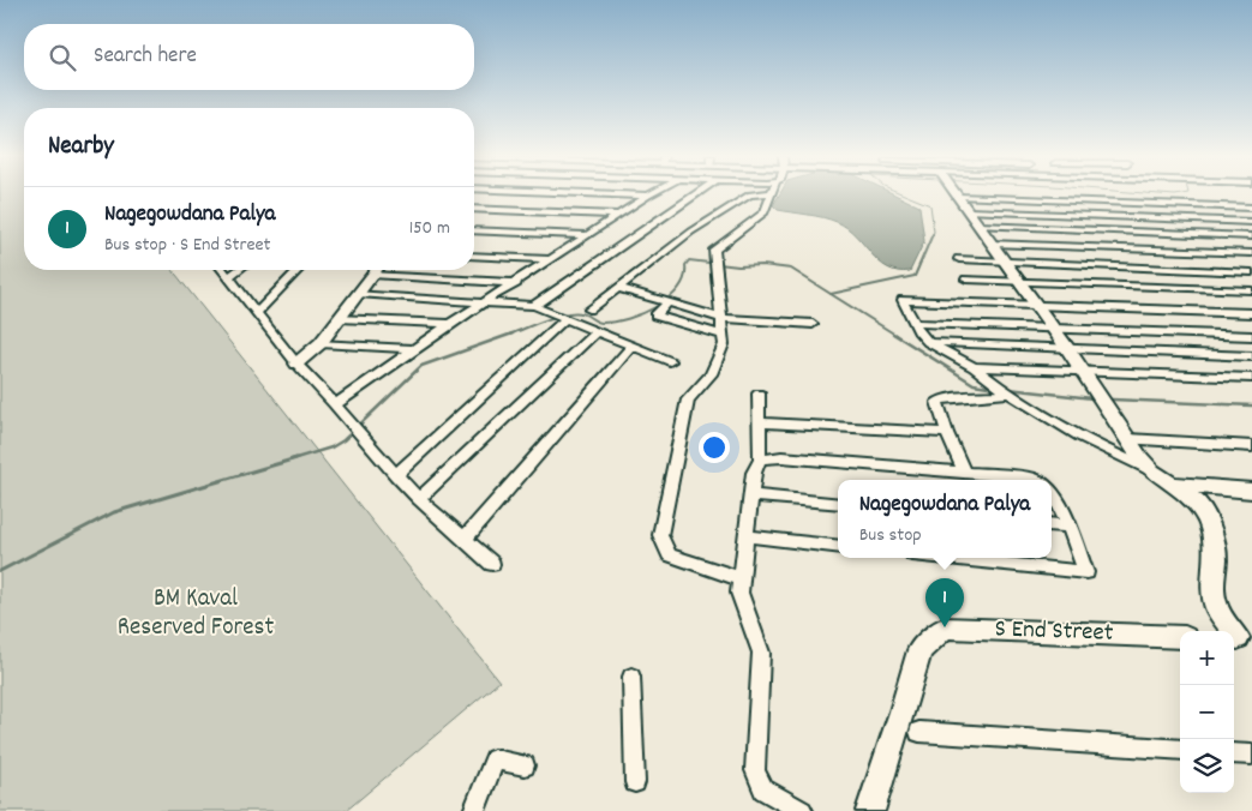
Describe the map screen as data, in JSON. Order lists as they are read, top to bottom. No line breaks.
{"streets":{"street":["S End Street"]},"parks":["BM Kaval Reserved Forest"],"page":{"search":"Search here","heading":"Nearby","list":[{"mark":"1","name":"Nagegowdana Palya","note":"Bus stop · S End Street","value":"150 m"}],"popup":["Nagegowdana Palya","Bus stop"],"pins":"1","map_buttons":["+","−"]}}
